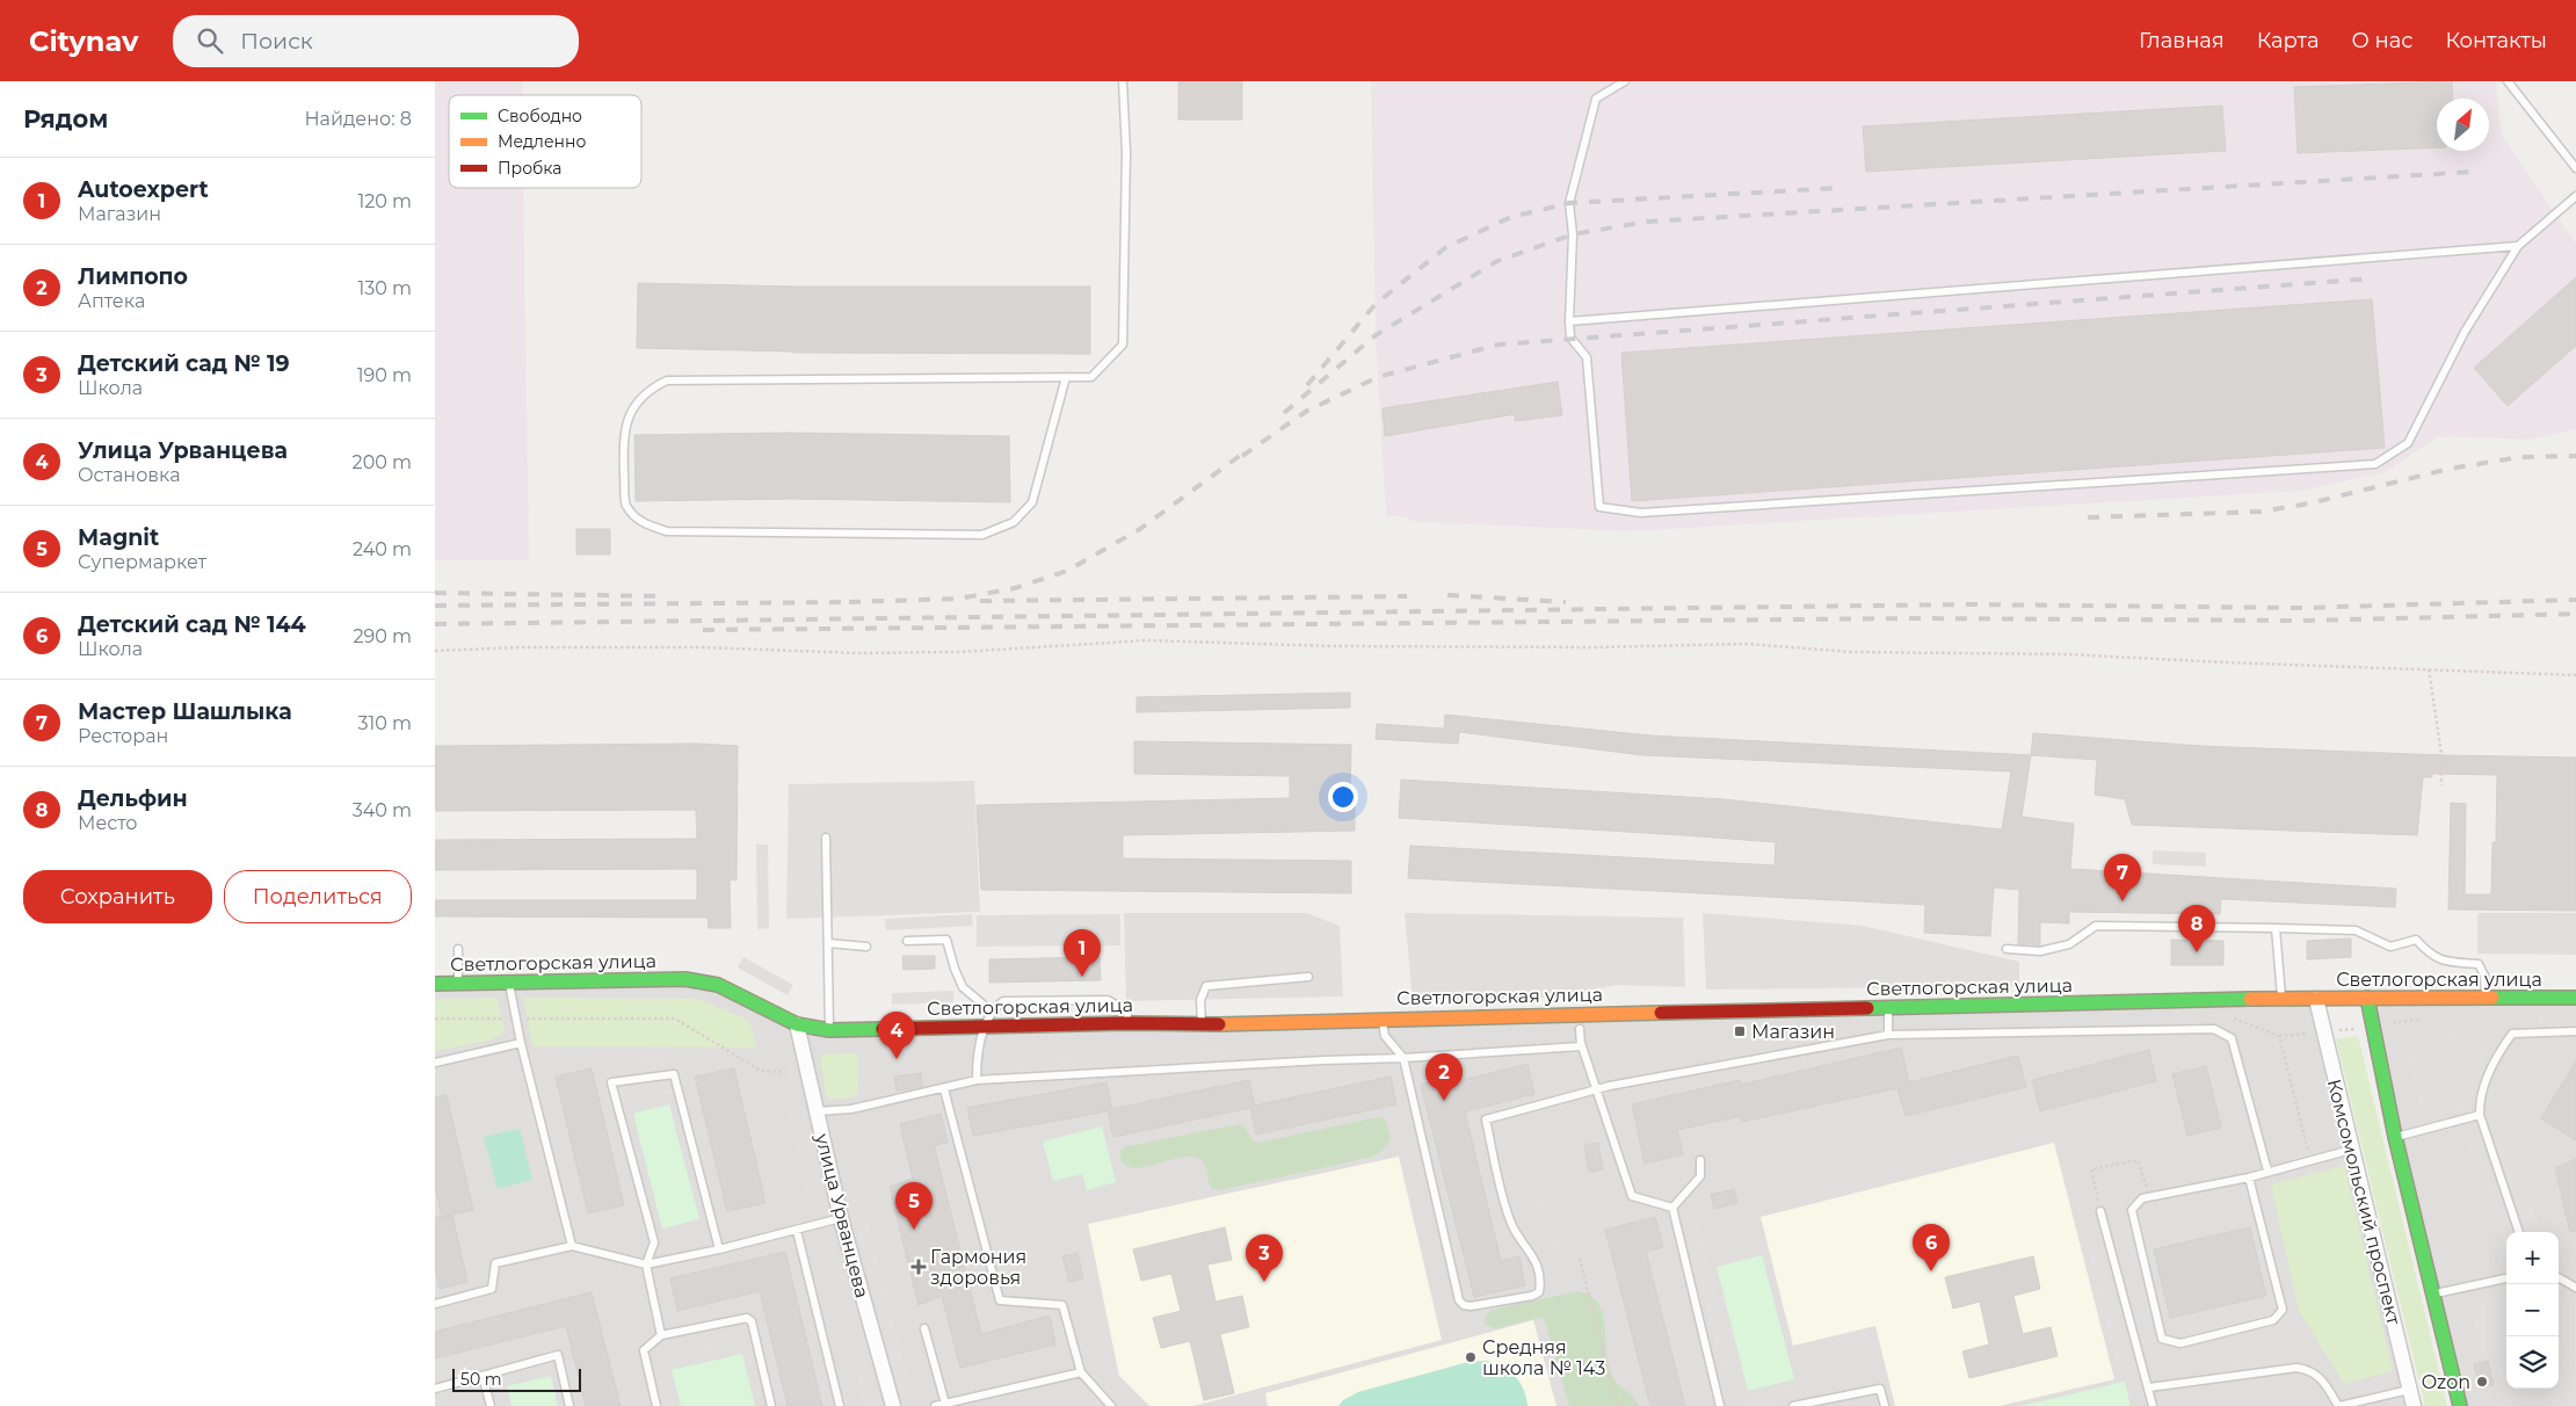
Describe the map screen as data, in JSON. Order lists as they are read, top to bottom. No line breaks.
{"streets":{"street":["Светлогорская улица","Комсомольский проспект","улица Урванцева"]},"crossings":[["Светлогорская улица","Комсомольский проспект"],["Светлогорская улица","улица Урванцева"]],"places":{"transit":["Магазин"],"health":["Гармония здоровья"],"other":["Средняя школа № 143","Ozon"]},"legend":["Свободно","Медленно","Пробка"],"scale_bar":"50 m","north":"top right","page":{"header":"Citynav","search":"Поиск","nav":["Главная","Карта","О нас","Контакты"],"heading":["Рядом","Найдено: 8"],"list":[{"mark":"1","name":"Autoexpert","note":"Магазин","value":"120 m"},{"mark":"2","name":"Лимпопо","note":"Аптека","value":"130 m"},{"mark":"3","name":"Детский сад № 19","note":"Школа","value":"190 m"},{"mark":"4","name":"Улица Урванцева","note":"Остановка","value":"200 m"},{"mark":"5","name":"Magnit","note":"Супермаркет","value":"240 m"},{"mark":"6","name":"Детский сад № 144","note":"Школа","value":"290 m"},{"mark":"7","name":"Мастер Шашлыка","note":"Ресторан","value":"310 m"},{"mark":"8","name":"Дельфин","note":"Место","value":"340 m"}],"buttons":["Сохранить","Поделиться"],"pins":["7","8","1","4","2","5","6","3"],"map_buttons":["+","−"],"scale":"50 m"}}
